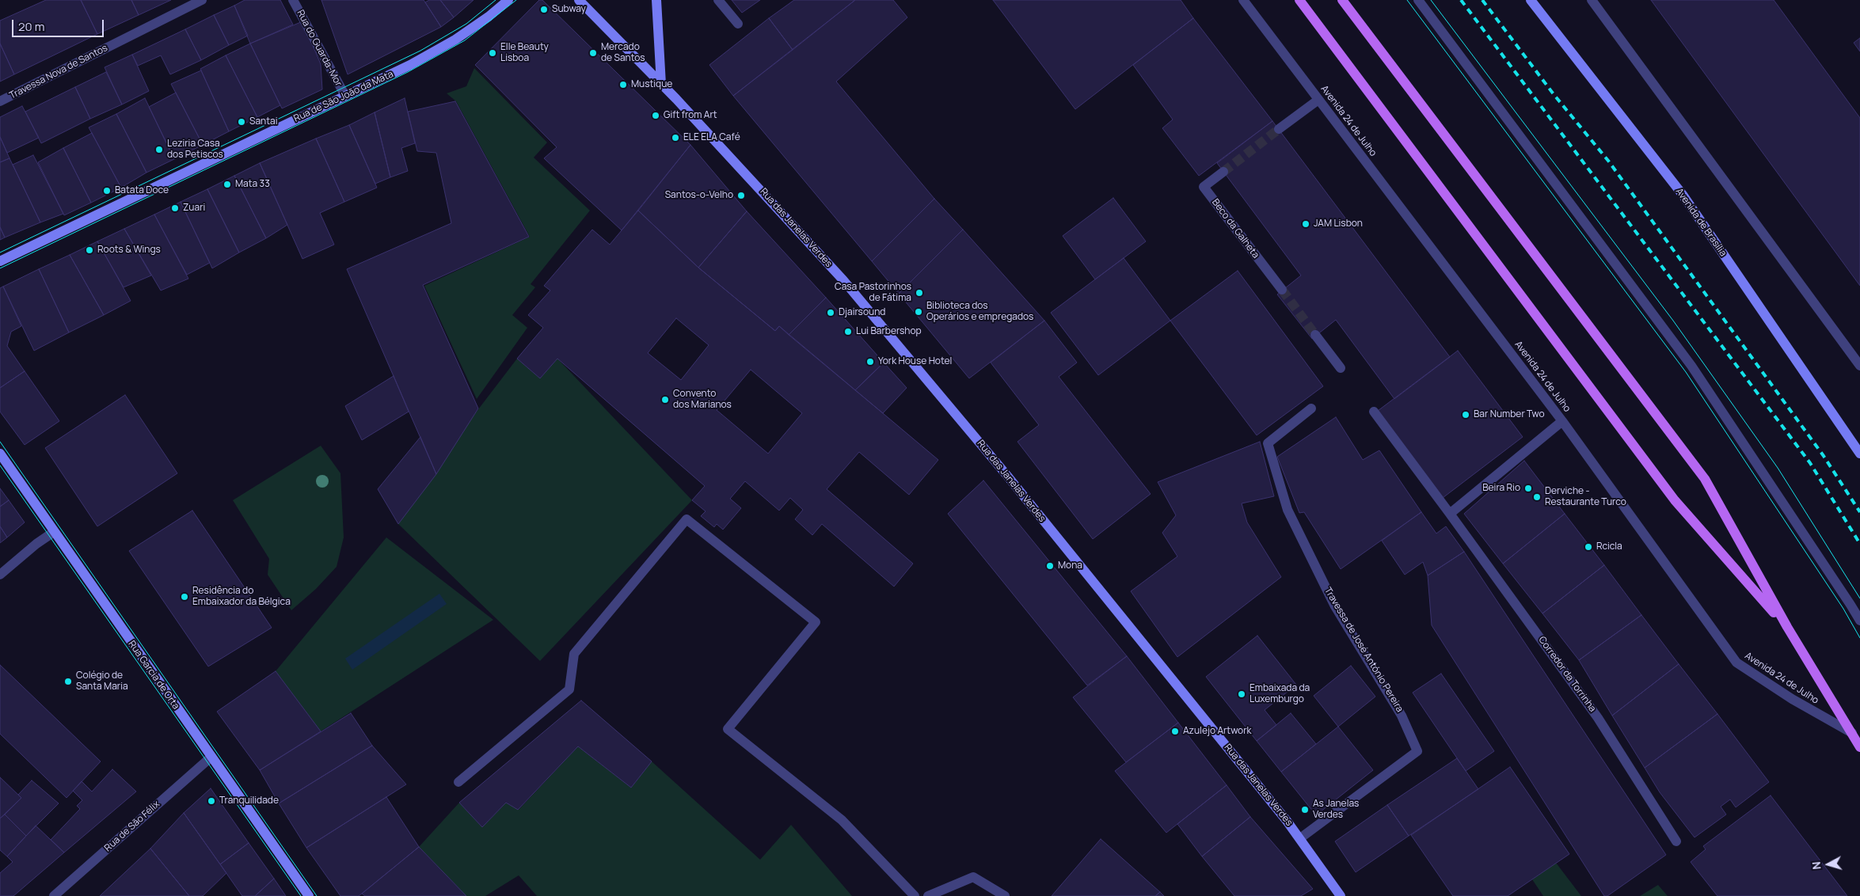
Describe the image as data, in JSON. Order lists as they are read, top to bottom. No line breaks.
{"streets":{"main road":["Avenida 24 de Julho"],"street":["Rua do Guarda-Mor","Travessa Nova de Santos","Rua de São João da Mata","Avenida de Brasília","Rua das Janelas Verdes","Beco da Galheta","Travessa de José António Pereira","Corredor da Torrinha","Rua Garcia de Orta","Rua de São Félix"]},"crossings":[["Rua do Guarda-Mor","Rua de São João da Mata"],["Rua das Janelas Verdes","Travessa de José António Pereira"],["Rua Garcia de Orta","Rua de São Félix"]],"places":["Subway","Elle Beauty Lisboa","Mercado de Santos","Mustique","Gift from Art","Santai","ELE ELA Café","Leziria Casa dos Petiscos","Mata 33","Batata Doce","Santos-o-Velho","Zuari","JAM Lisbon","Roots & Wings","Casa Pastorinhos de Fátima","Biblioteca dos Operários e empregados","Djairsound","Lui Barbershop","York House Hotel","Convento dos Marianos","Bar Number Two","Beira Rio","Derviche - Restaurante Turco","Rcicla","Mona","Residência do Embaixador da Bélgica","Colégio de Santa Maria","Embaixada da Luxemburgo","Azulejo Artwork","Tranquilidade","As Janelas Verdes"],"scale_bar":"20 m","north":"left"}
